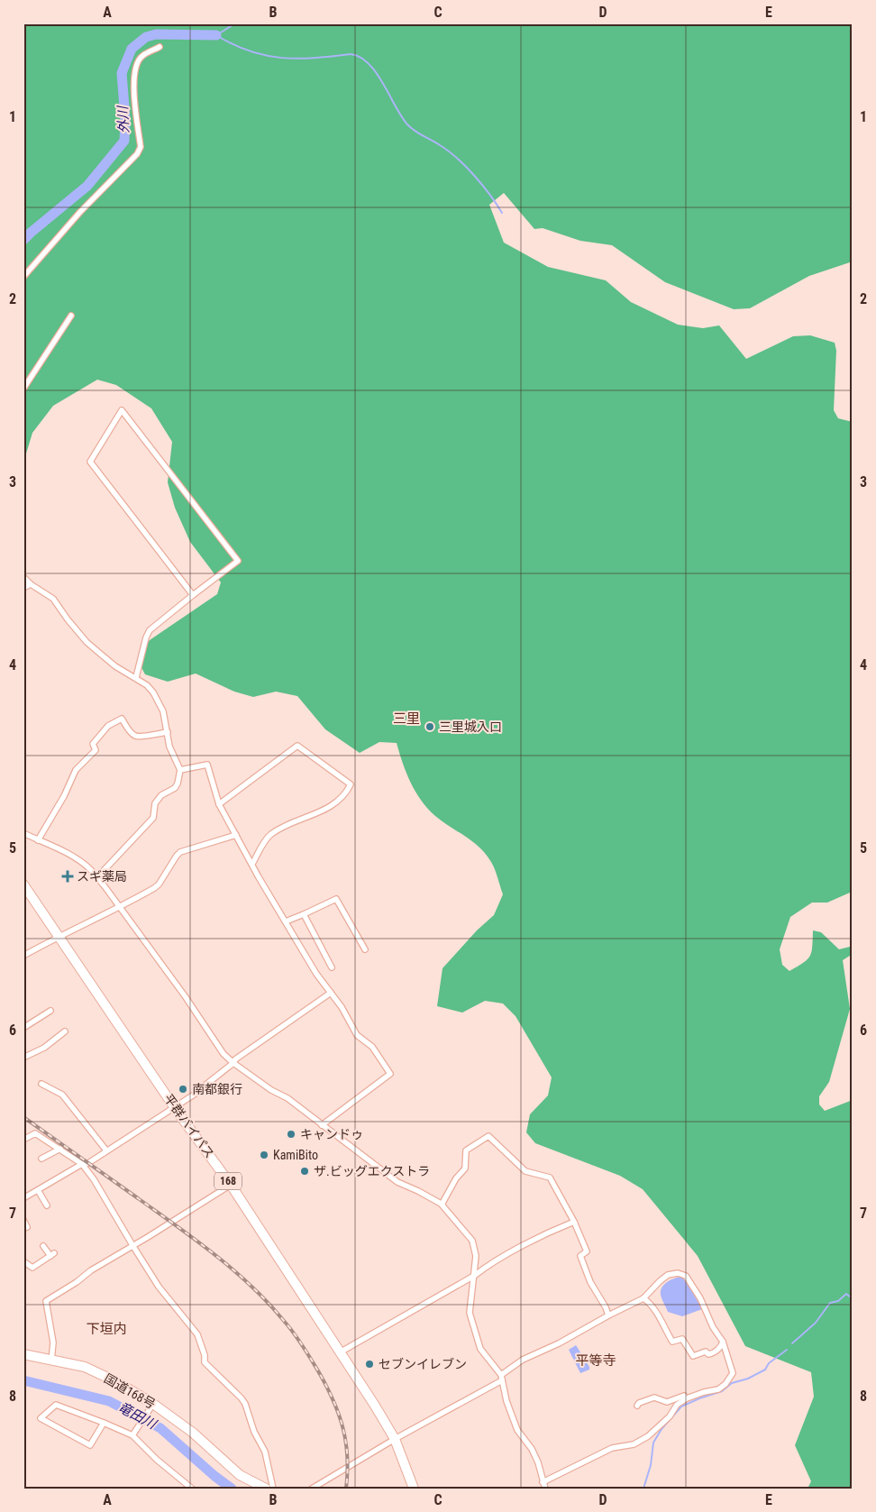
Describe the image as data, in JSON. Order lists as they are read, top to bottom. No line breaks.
{"streets":{"highway":["平群バイパス","168","国道168号"]},"districts":["三里","下垣内","平等寺"],"water":["外川","竜田川"],"places":{"other":["三里城入口","南都銀行","キャンドゥ","KamiBito","ザ.ビッグエクストラ","セブンイレブン"],"health":["スギ薬局"]},"grid":{"columns":["A","B","C","D","E"],"rows":["1","2","3","4","5","6","7","8"]}}
